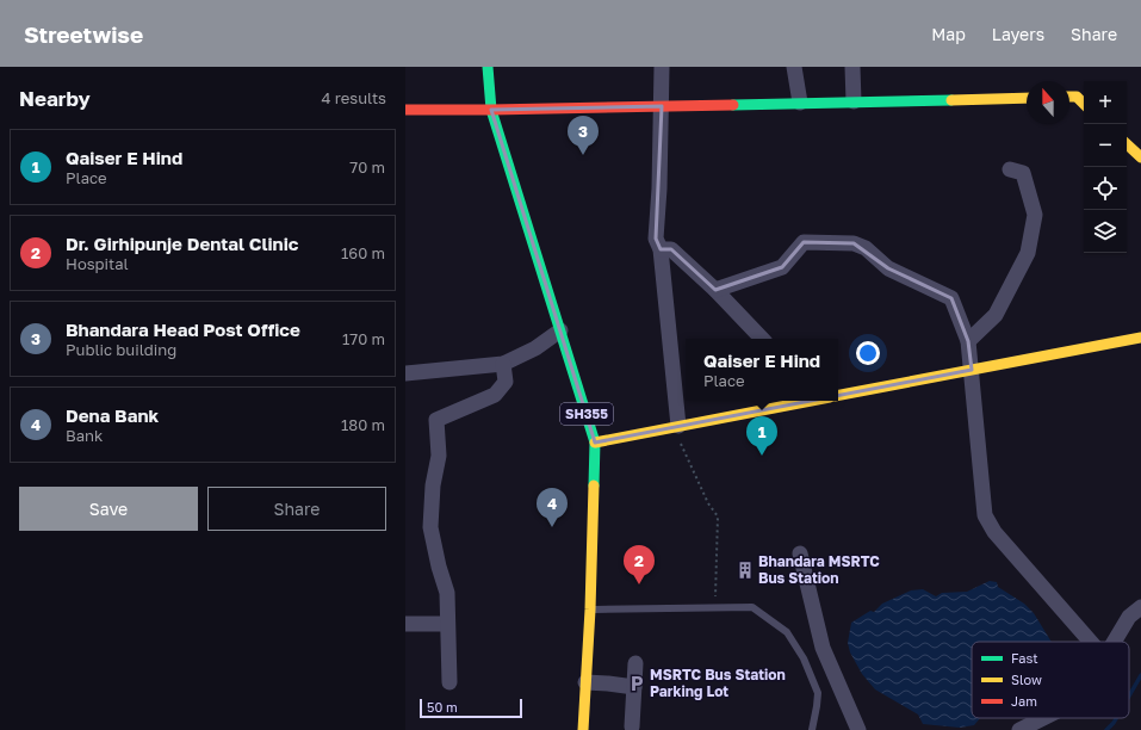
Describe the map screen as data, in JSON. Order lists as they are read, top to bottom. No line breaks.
{"streets":{"main road":["SH355"]},"places":{"building":["Bhandara MSRTC Bus Station"],"parking":["MSRTC Bus Station Parking Lot"]},"legend":["Fast","Slow","Jam"],"scale_bar":"50 m","north":"top","page":{"header":"Streetwise","nav":["Map","Layers","Share"],"heading":["Nearby","4 results"],"map_buttons":["+","−"],"pins":["3","1","4","2"],"list":[{"mark":"1","name":"Qaiser E Hind","note":"Place","value":"70 m"},{"mark":"2","name":"Dr. Girhipunje Dental Clinic","note":"Hospital","value":"160 m"},{"mark":"3","name":"Bhandara Head Post Office","note":"Public building","value":"170 m"},{"mark":"4","name":"Dena Bank","note":"Bank","value":"180 m"}],"popup":["Qaiser E Hind","Place"],"buttons":["Save","Share"],"scale":"50 m"}}
